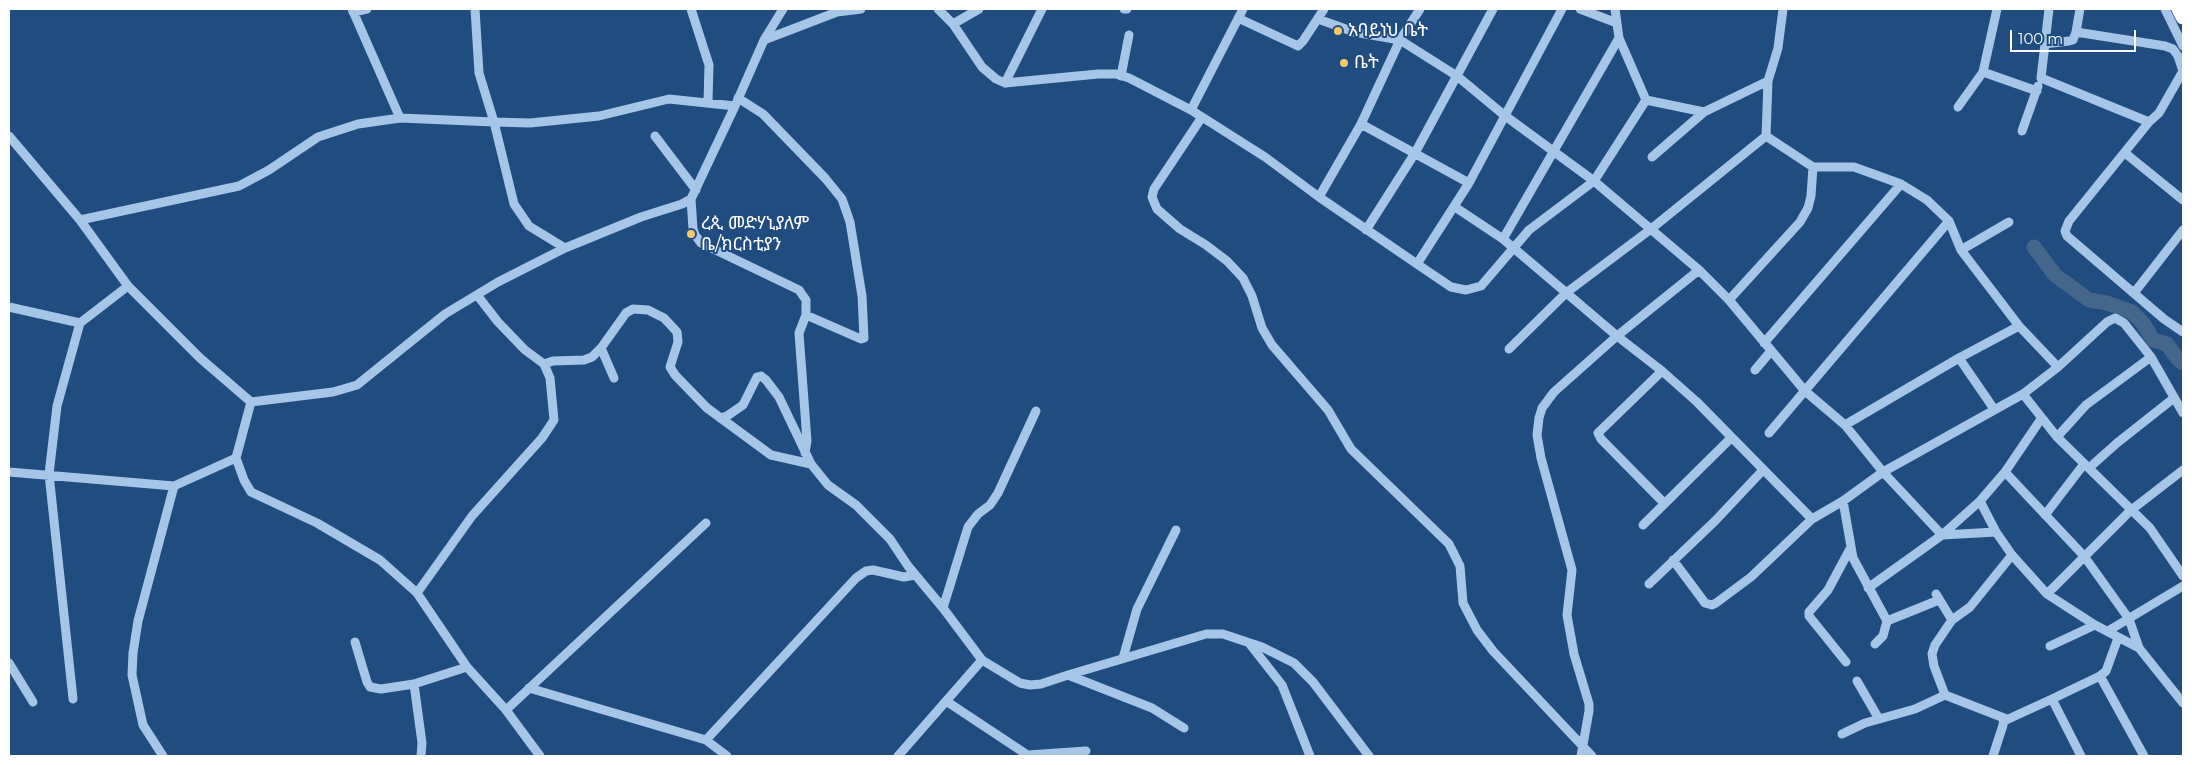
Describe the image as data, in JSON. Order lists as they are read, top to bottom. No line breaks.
{"places":["አባይነህ ቤት","ቤት","ረጲ መድሃኒያለም ቤ/ክርስቲያን"],"scale_bar":"100 m"}
